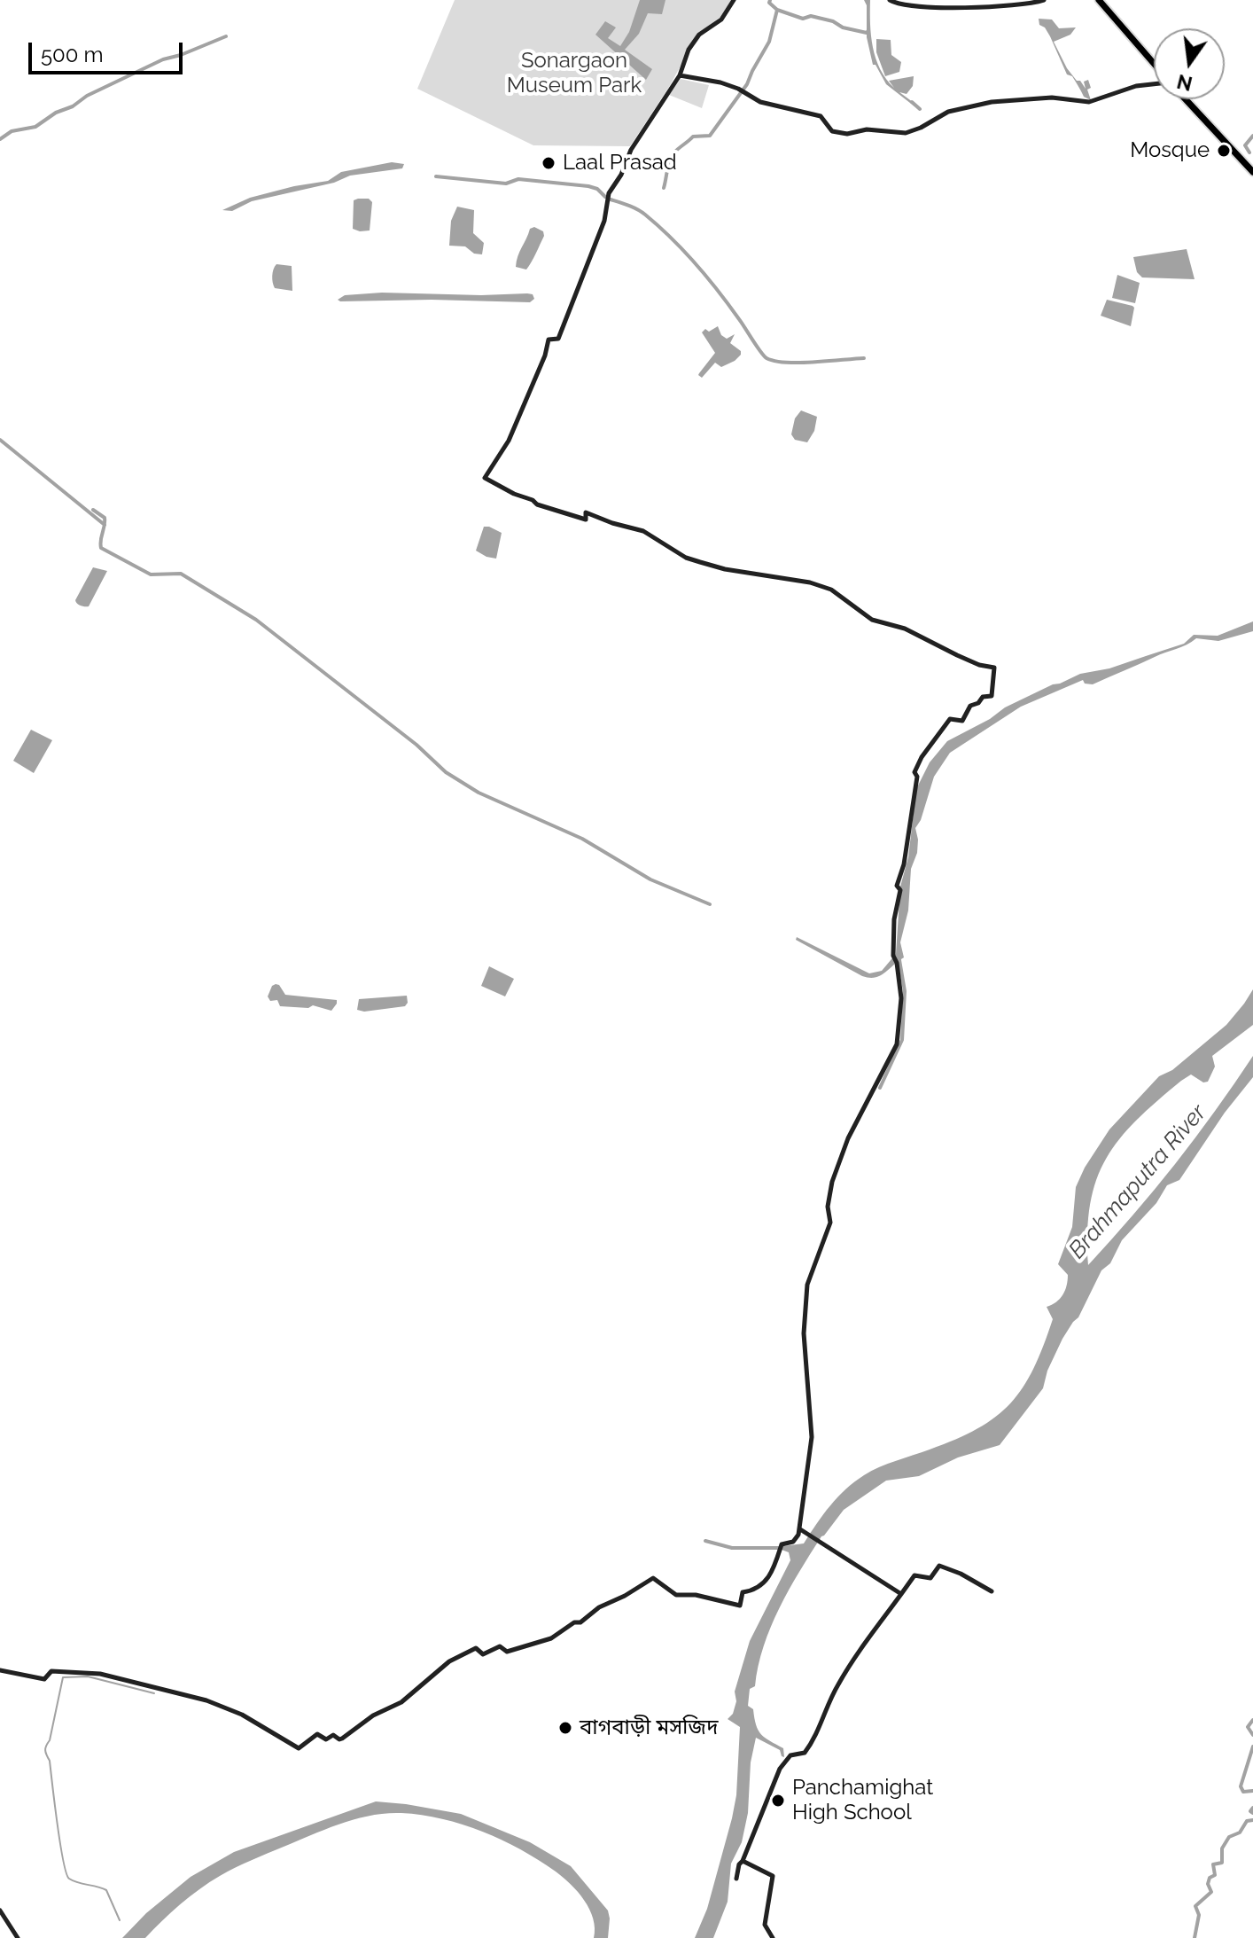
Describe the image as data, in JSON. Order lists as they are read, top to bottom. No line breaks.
{"water":["Brahmaputra River"],"parks":["Sonargaon Museum Park"],"places":["Mosque","Laal Prasad","বাগবাড়ী মসজিদ","Panchamighat High School"],"scale_bar":"500 m","north":"bottom"}
